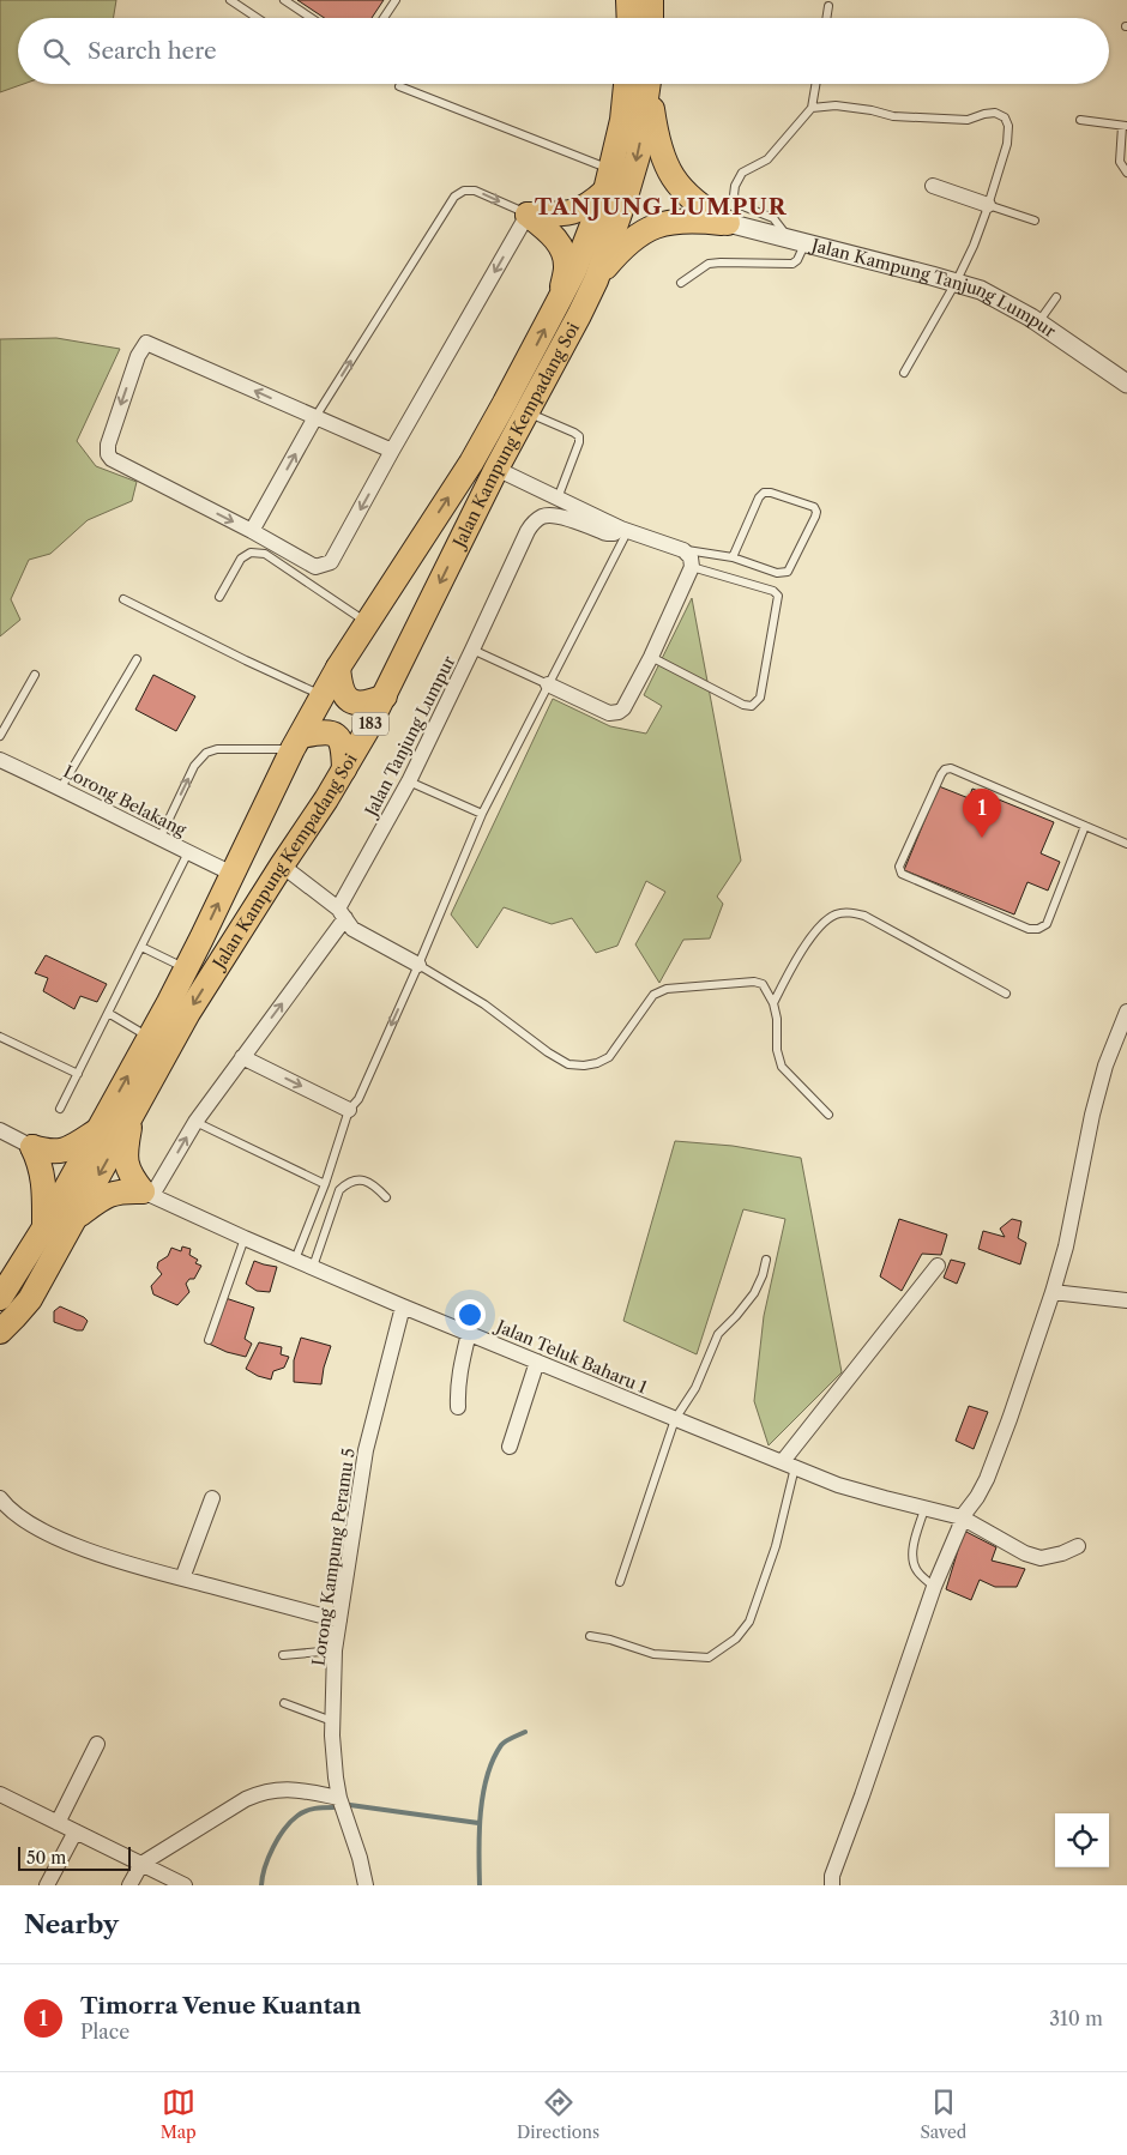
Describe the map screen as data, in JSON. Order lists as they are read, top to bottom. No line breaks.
{"streets":{"highway":["Jalan Kampung Kempadang Soi","183"],"street":["Jalan Kampung Tanjung Lumpur","Jalan Tanjung Lumpur","Lorong Belakang","Jalan Teluk Baharu 1","Lorong Kampung Peramu 5"]},"crossings":[["Jalan Kampung Kempadang Soi","Lorong Belakang"],["Jalan Tanjung Lumpur","Jalan Teluk Baharu 1"],["Jalan Teluk Baharu 1","Lorong Kampung Peramu 5"]],"districts":["TANJUNG LUMPUR"],"scale_bar":"50 m","page":{"search":"Search here","pins":"1","scale":"50 m","heading":"Nearby","list":[{"mark":"1","name":"Timorra Venue Kuantan","note":"Place","value":"310 m"}],"nav":["Map","Directions","Saved"]}}
